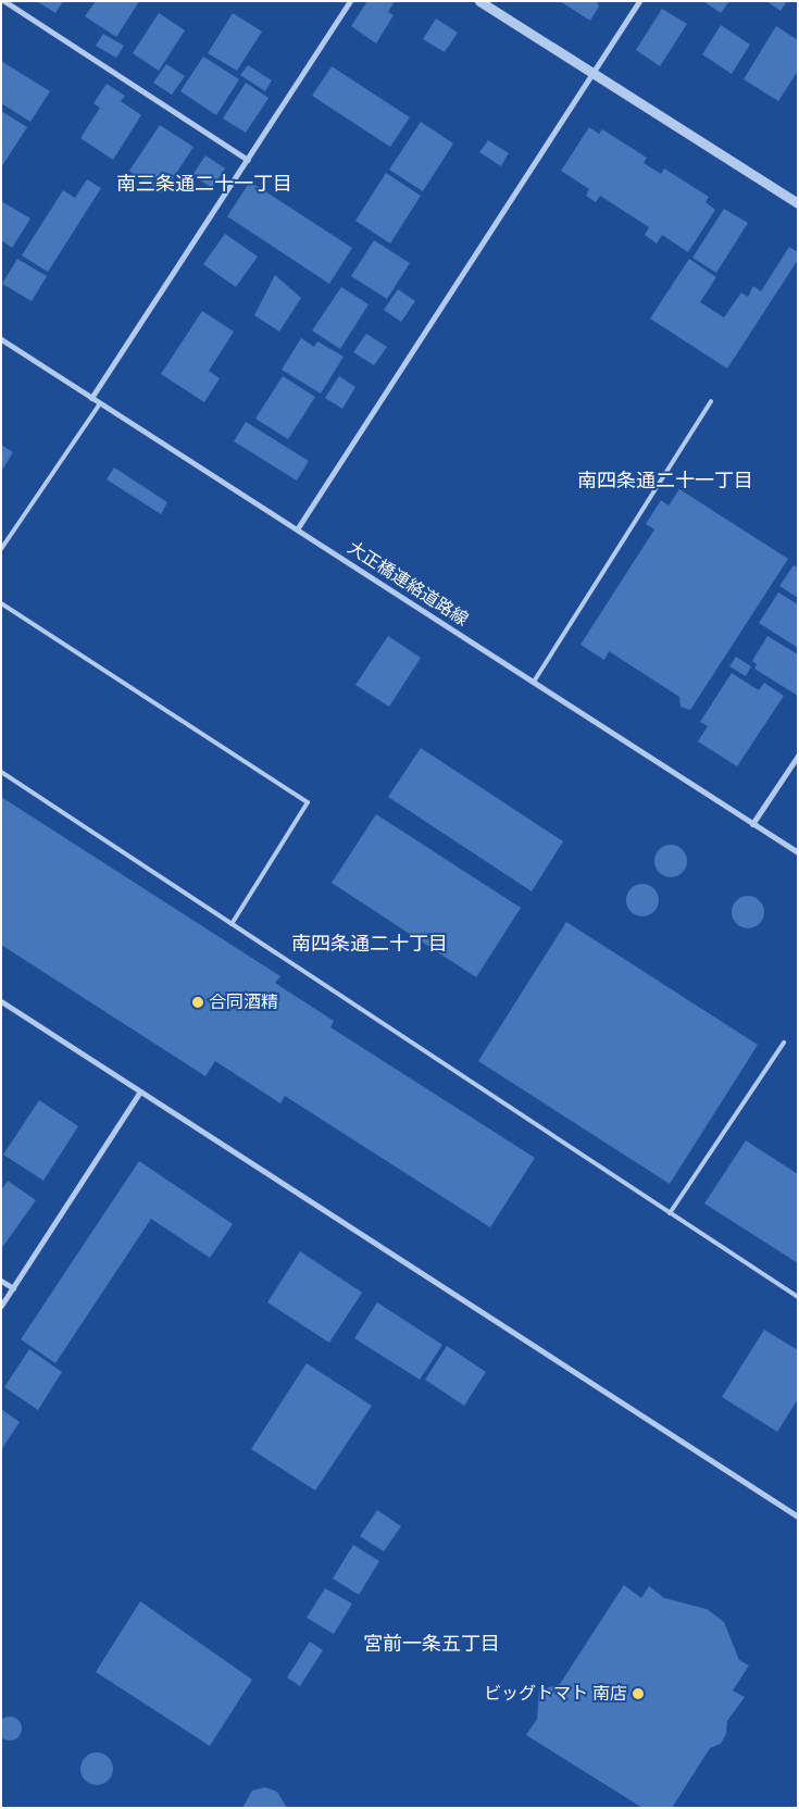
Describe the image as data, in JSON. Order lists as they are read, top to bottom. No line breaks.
{"streets":{"street":["大正橋連絡道路線"]},"districts":["南三条通二十一丁目","南四条通二十一丁目","南四条通二十丁目","宮前一条五丁目"],"places":["合同酒精","ビッグトマト 南店"]}
